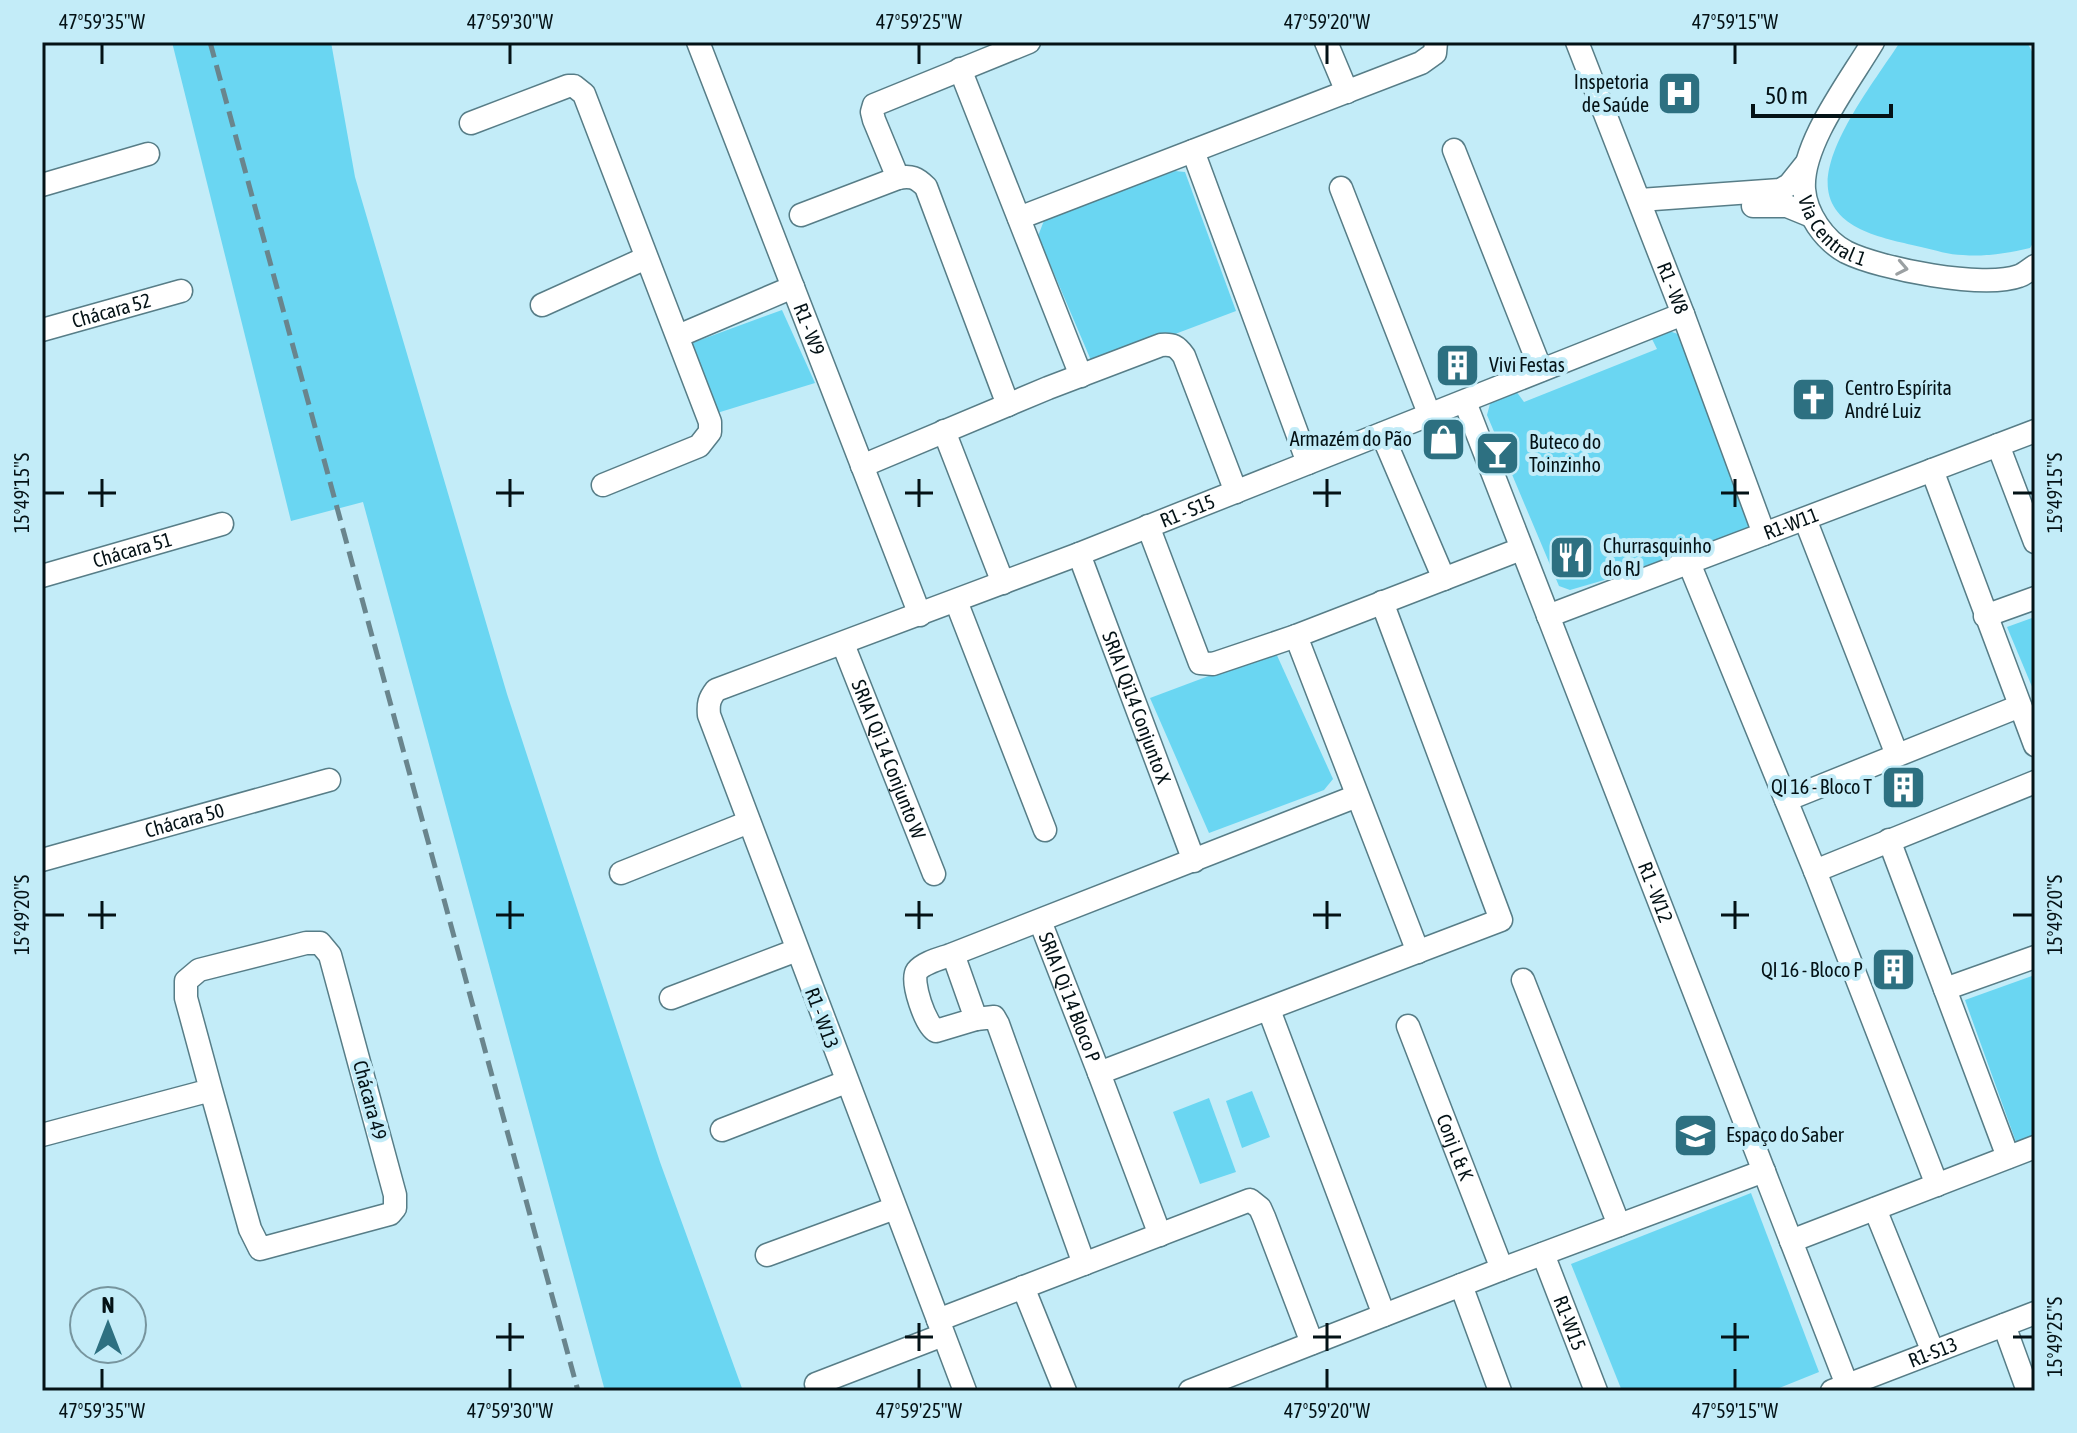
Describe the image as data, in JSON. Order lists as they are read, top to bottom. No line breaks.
{"streets":{"street":["Via Central 1","R1 - W8","Chácara 52","R1 - W9","R1 - S15","R1-W11","Chácara 51","SRIA I Qi14 Conjunto X","SRIA I Qi 14 Conjunto W","Chácara 50","R1 - W12","SRIA I Qi 14 Bloco P","R1 - W13","Chácara 49","Conj L & K","R1-W15","R1-S13"]},"crossings":[["R1 - W8","R1 - S15"],["R1 - W8","R1-W11"],["R1 - W9","R1 - S15"],["R1 - S15","SRIA I Qi14 Conjunto X"],["R1 - S15","SRIA I Qi 14 Conjunto W"],["R1 - S15","R1 - W12"],["R1 - S15","R1 - W13"],["R1-W11","R1 - W12"],["R1 - W12","R1-S13"]],"one_way":["Via Central 1"],"places":{"hospital":["Inspetoria de Saúde"],"building":["Vivi Festas","QI 16 - Bloco T","QI 16 - Bloco P"],"church":["Centro Espírita André Luiz"],"shop":["Armazém do Pão"],"bar":["Buteco do Toinzinho"],"restaurant":["Churrasquinho do RJ"],"school or university":["Espaço do Saber"]},"scale_bar":"50 m","north":"top","coordinates":["47°59'35\"W","47°59'30\"W","47°59'25\"W","47°59'20\"W","47°59'15\"W","15°49'15\"S","15°49'20\"S","15°49'25\"S"]}
